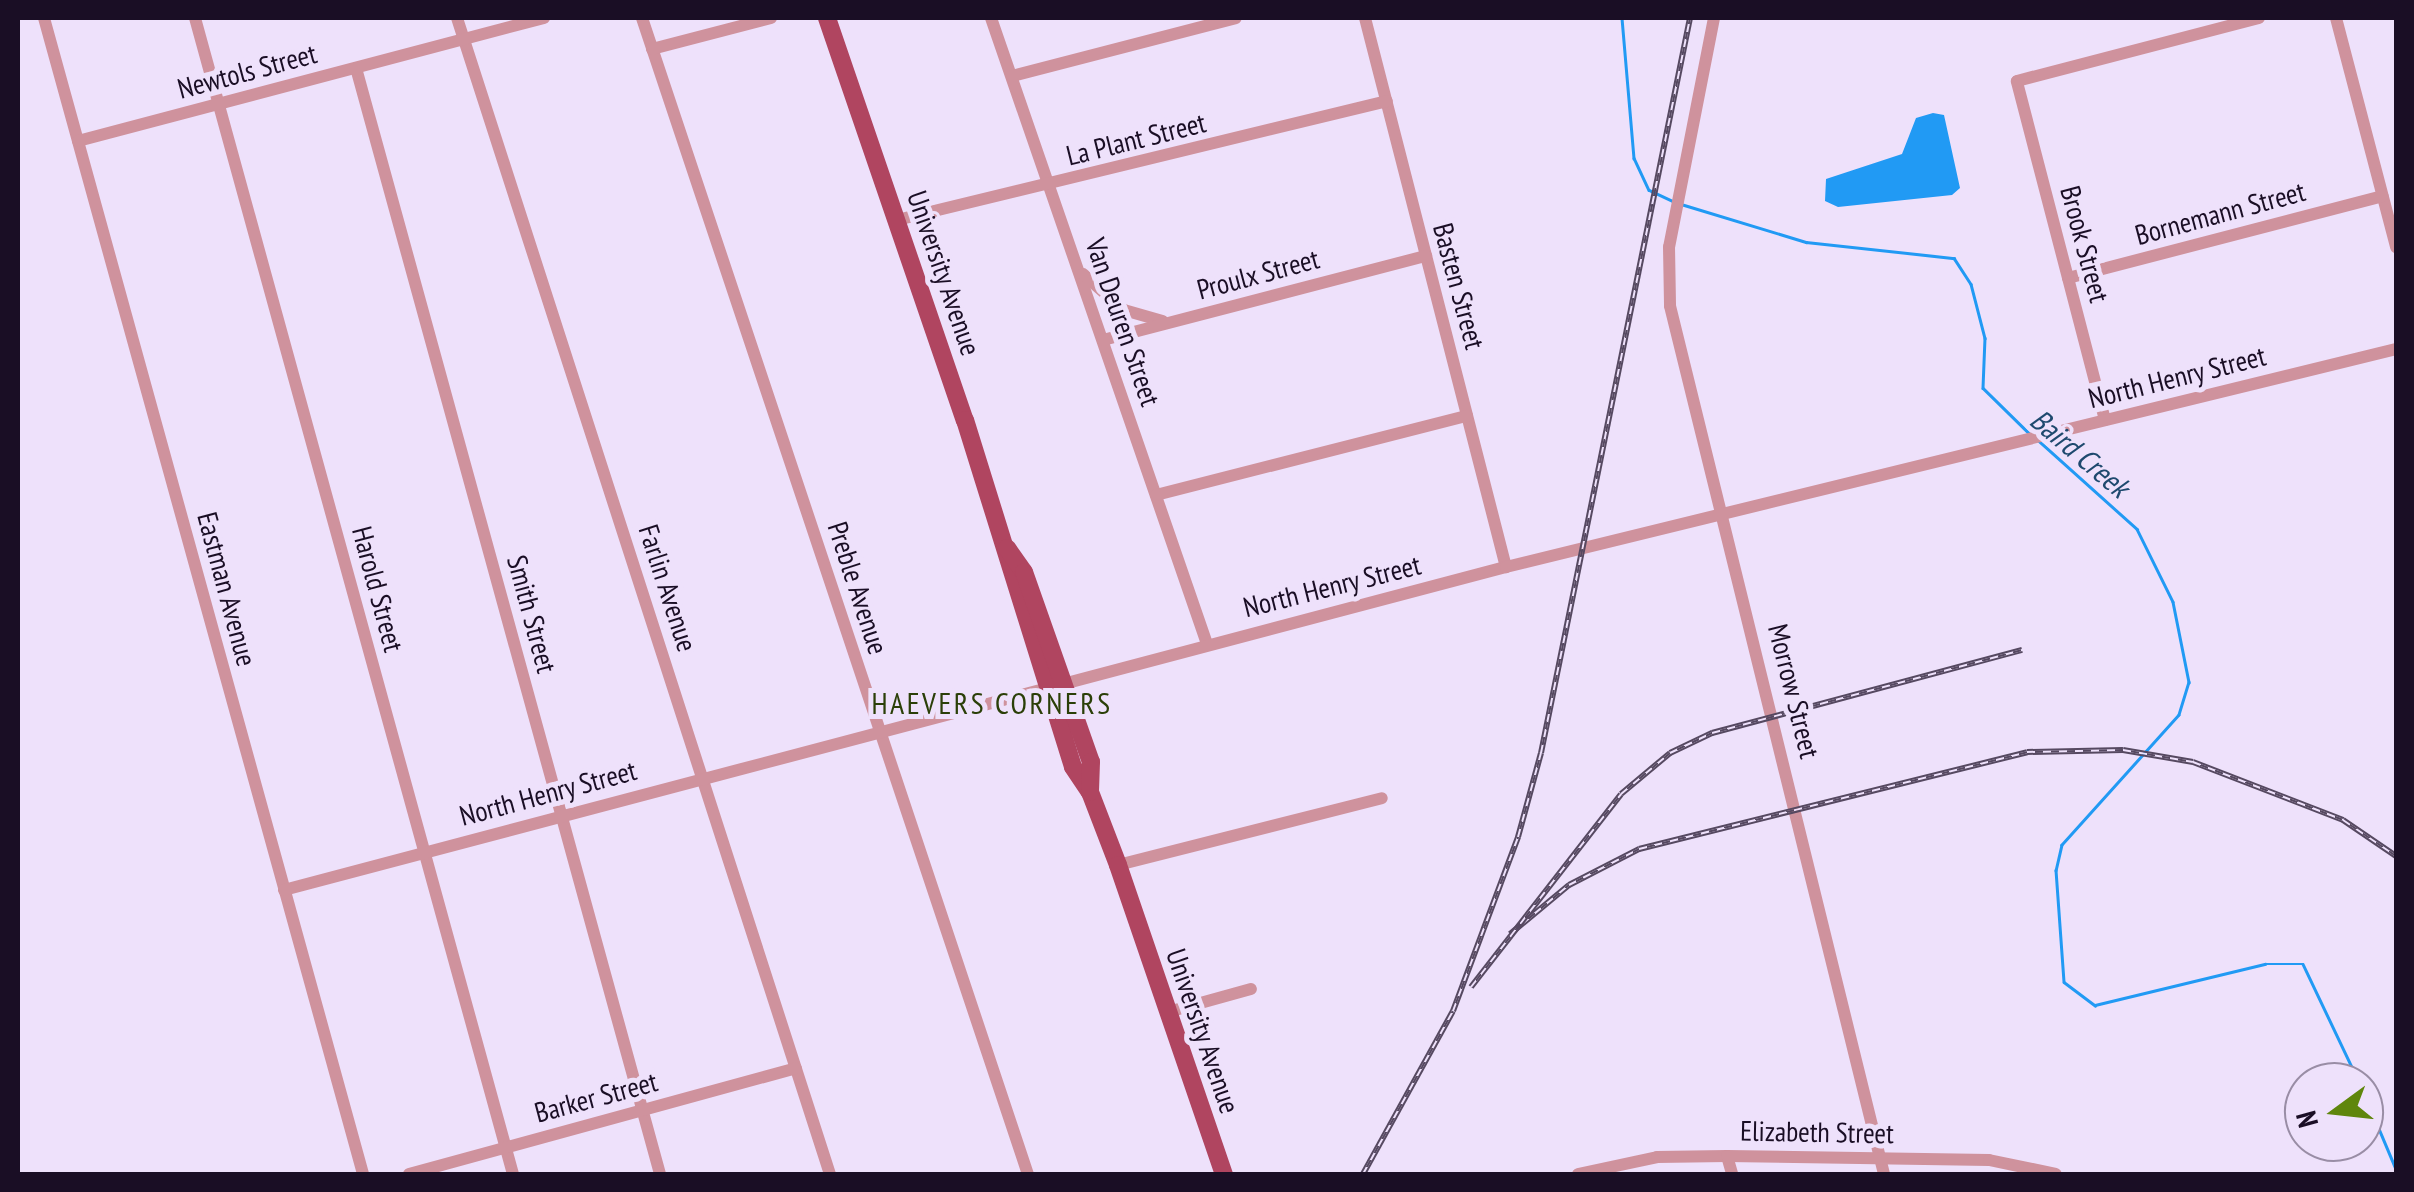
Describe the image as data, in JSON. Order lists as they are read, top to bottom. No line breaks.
{"streets":{"main road":["University Avenue"],"street":["Newtols Street","La Plant Street","Bornemann Street","Brook Street","Proulx Street","Basten Street","Van Deuren Street","North Henry Street","Farlin Avenue","Preble Avenue","Eastman Avenue","Harold Street","Smith Street","Morrow Street","Barker Street","Elizabeth Street"]},"crossings":[["Newtols Street","Farlin Avenue"],["Newtols Street","Eastman Avenue"],["Newtols Street","Harold Street"],["Newtols Street","Smith Street"],["La Plant Street","University Avenue"],["La Plant Street","Basten Street"],["La Plant Street","Van Deuren Street"],["Bornemann Street","Brook Street"],["Brook Street","North Henry Street"],["University Avenue","North Henry Street"],["Proulx Street","Basten Street"],["Proulx Street","Van Deuren Street"],["Basten Street","North Henry Street"],["Van Deuren Street","North Henry Street"],["North Henry Street","Farlin Avenue"],["North Henry Street","Preble Avenue"],["North Henry Street","Eastman Avenue"],["North Henry Street","Harold Street"],["North Henry Street","Smith Street"],["North Henry Street","Morrow Street"],["Farlin Avenue","Barker Street"],["Harold Street","Barker Street"],["Smith Street","Barker Street"],["Morrow Street","Elizabeth Street"]],"districts":["HAEVERS CORNERS"],"water":["Baird Creek"],"north":"left"}
